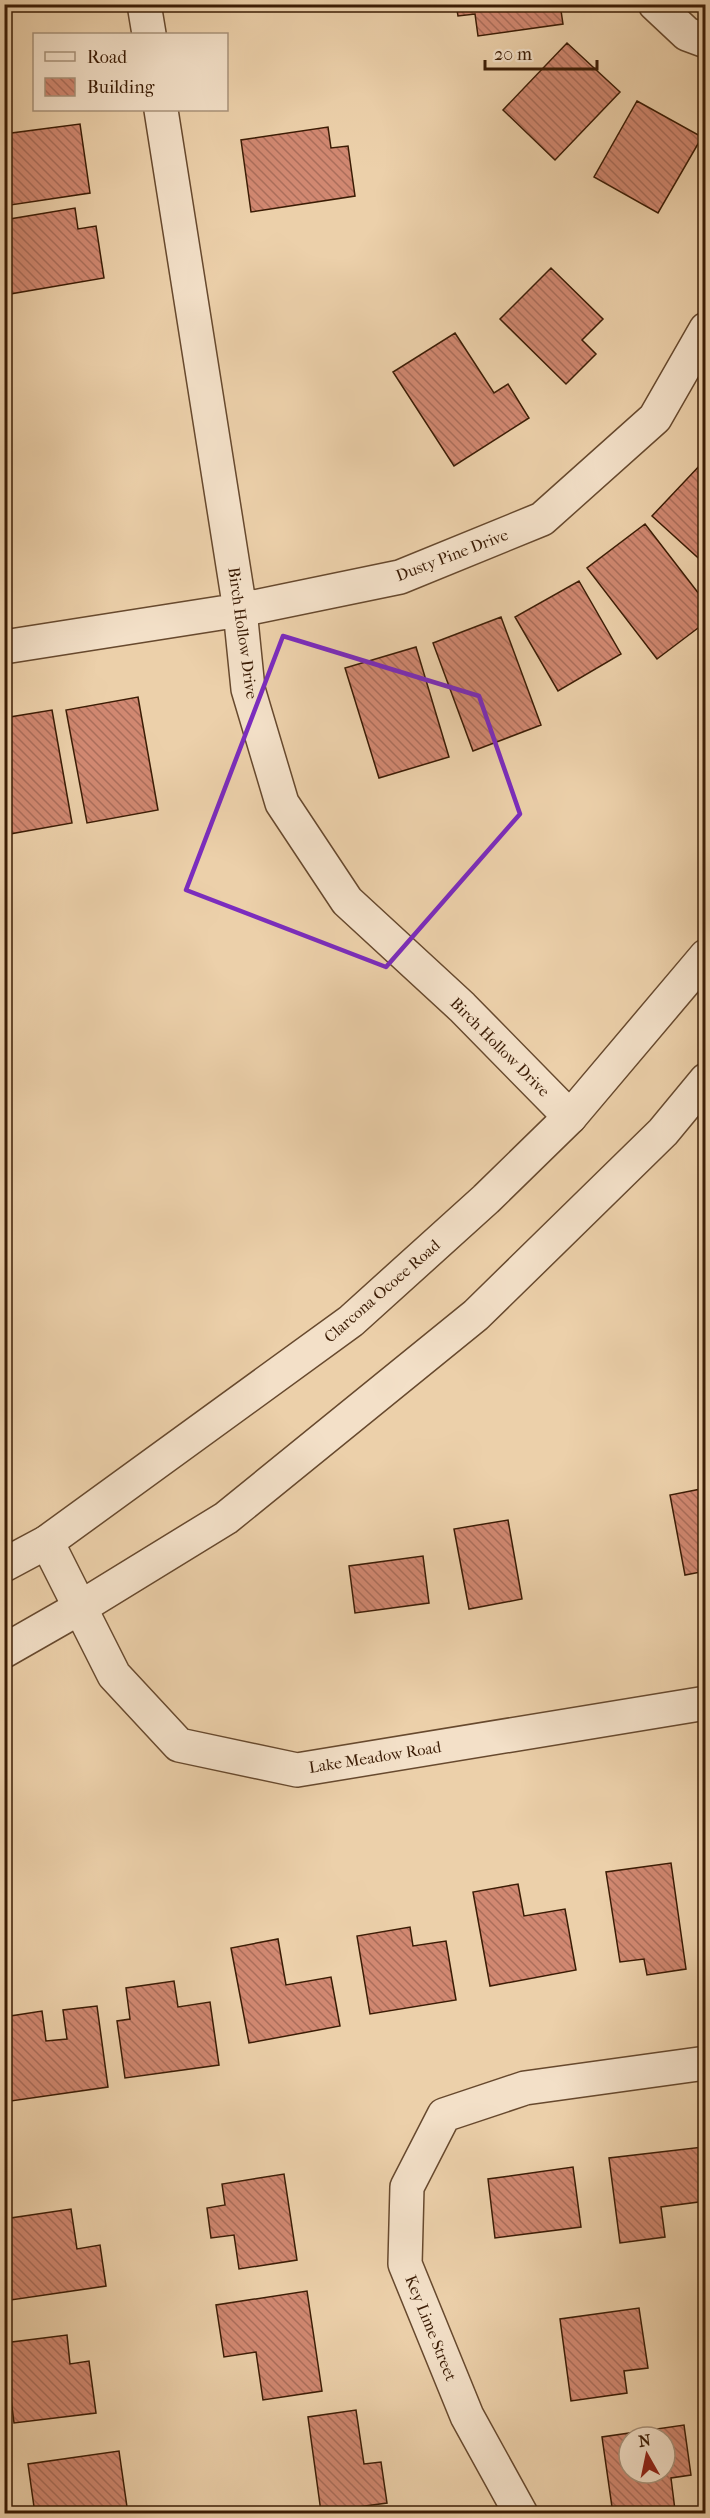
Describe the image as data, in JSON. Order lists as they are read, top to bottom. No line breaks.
{"streets":{"street":["Dusty Pine Drive","Birch Hollow Drive","Clarcona Ocoee Road","Lake Meadow Road","Key Lime Street"]},"crossings":[["Dusty Pine Drive","Birch Hollow Drive"],["Birch Hollow Drive","Clarcona Ocoee Road"],["Clarcona Ocoee Road","Lake Meadow Road"]],"legend":["Road","Building"],"scale_bar":"20 m","north":"top"}
